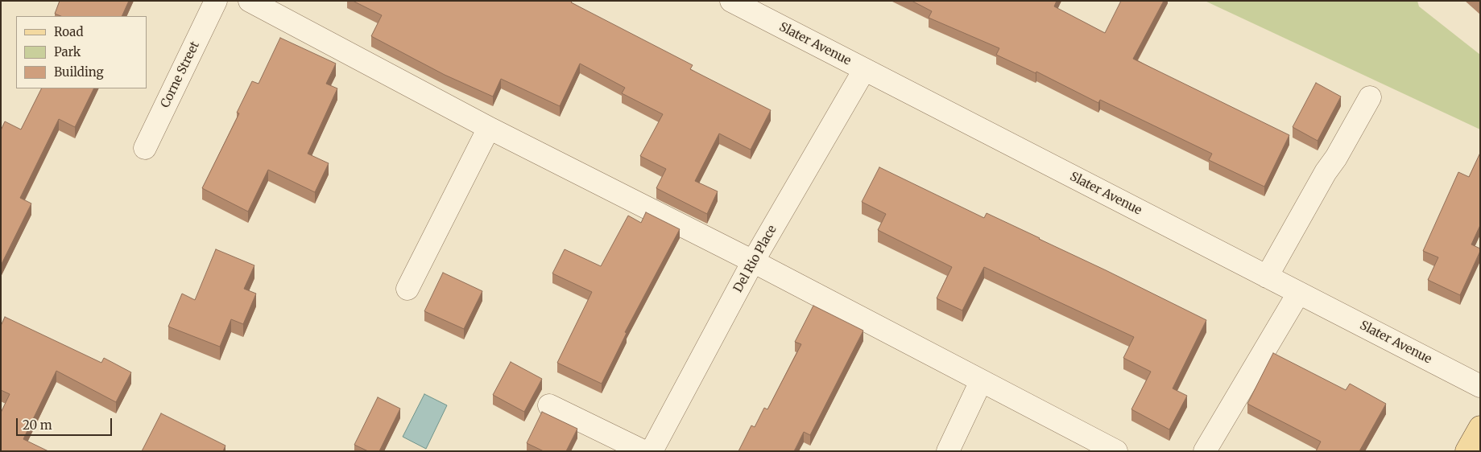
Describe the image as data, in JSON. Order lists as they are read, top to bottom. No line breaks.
{"streets":{"street":["Slater Avenue","Corne Street","Del Rio Place"]},"crossings":[["Slater Avenue","Del Rio Place"]],"legend":["Road","Park","Building"],"scale_bar":"20 m"}
